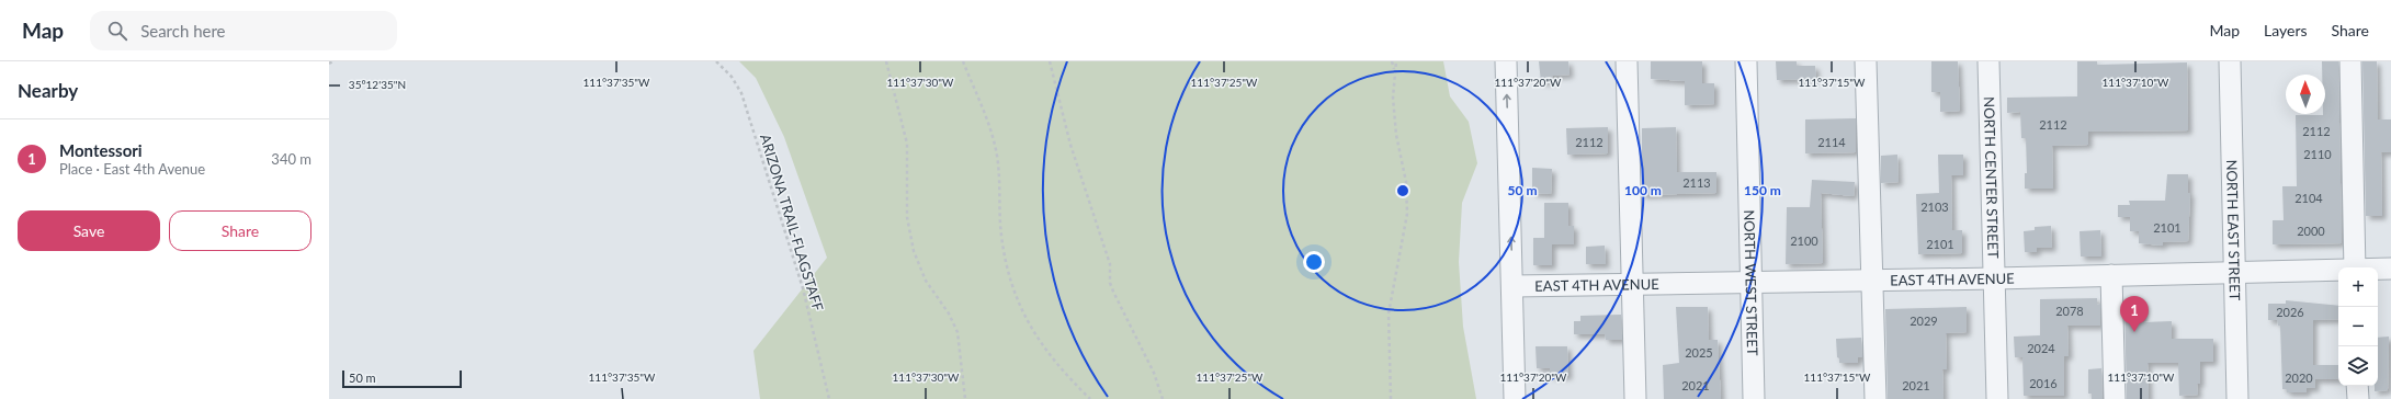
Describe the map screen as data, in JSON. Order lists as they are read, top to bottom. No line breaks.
{"streets":{"street":["NORTH CENTER STREET","NORTH EAST STREET","EAST 4TH AVENUE","NORTH WEST STREET"],"path":["ARIZONA TRAIL-FLAGSTAFF"]},"crossings":[["NORTH CENTER STREET","EAST 4TH AVENUE"],["NORTH EAST STREET","EAST 4TH AVENUE"],["EAST 4TH AVENUE","NORTH WEST STREET"]],"house_numbers":["2112","2112","2112","2114","2110","2113","2104","2103","2101","2000","2100","2101","2078","2026","2029","2024","2025","2020","2016","2021","2021"],"scale_bar":"50 m","north":"top","page":{"header":"Map","search":"Search here","nav":["Map","Layers","Share"],"heading":"Nearby","list":[{"mark":"1","name":"Montessori","note":"Place · East 4th Avenue","value":"340 m"}],"buttons":["Save","Share"],"map_buttons":["+","−"],"pins":"1","scale":"50 m"},"coordinates":["111°37'35\"W","111°37'30\"W","111°37'25\"W","111°37'20\"W","111°37'15\"W","111°37'10\"W","35°12'35\"N"],"rings":["50 m","100 m","150 m"]}
